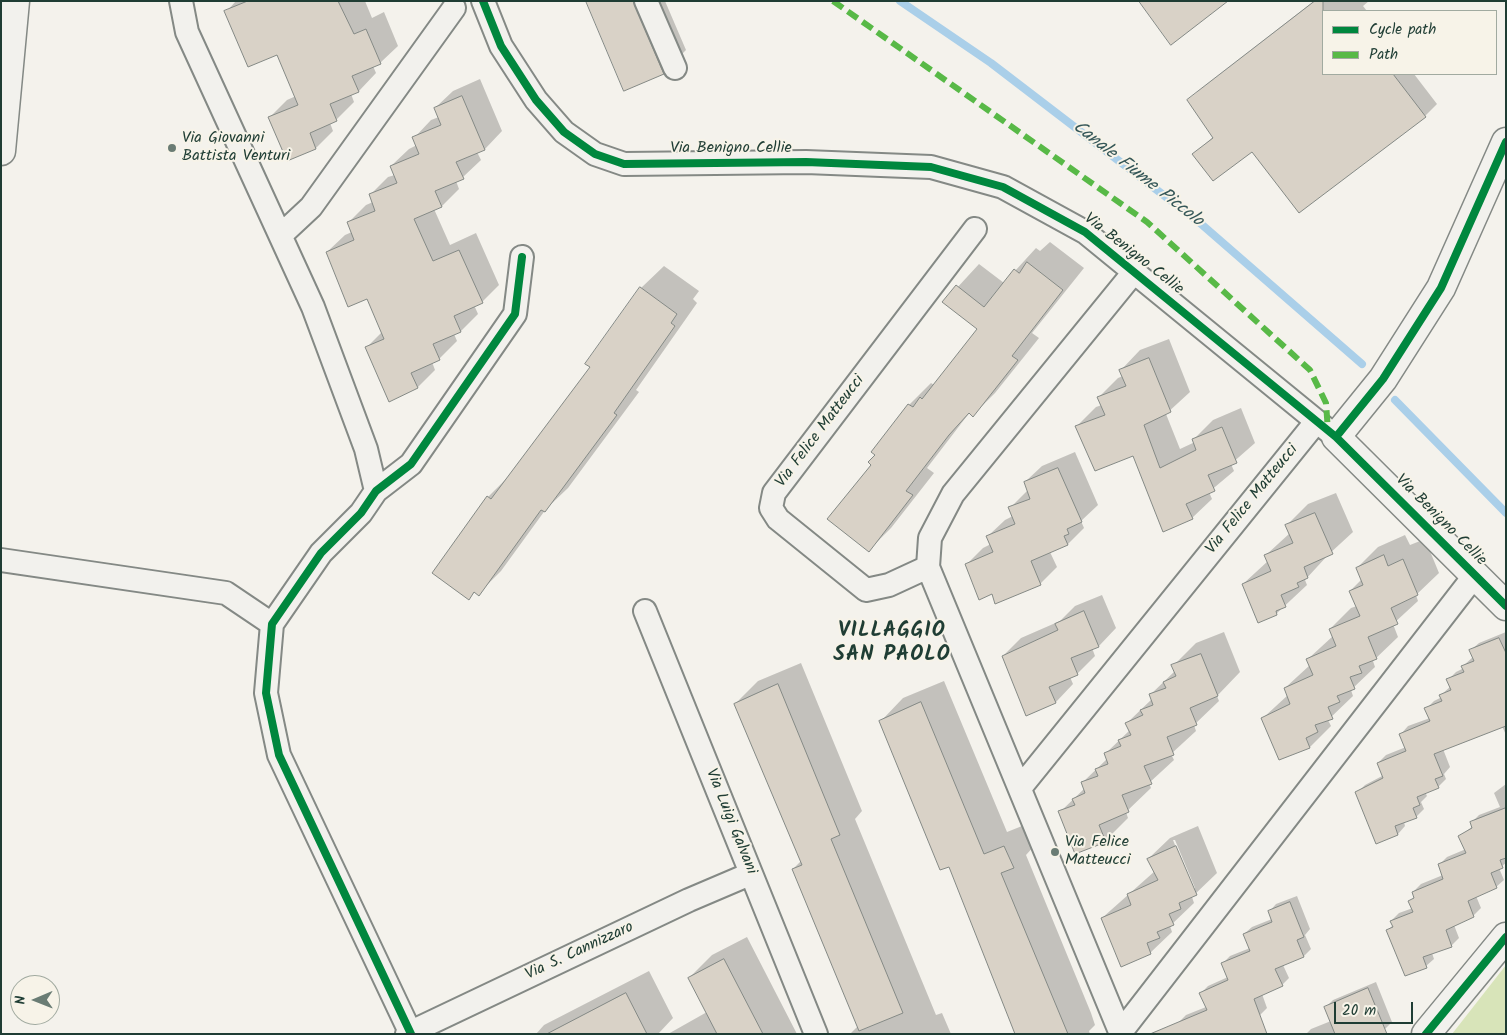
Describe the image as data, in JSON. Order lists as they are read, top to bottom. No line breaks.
{"streets":{"street":["Via Benigno Cellie","Via Felice Matteucci","Via Luigi Galvani","Via S. Cannizzaro"]},"crossings":[["Via Benigno Cellie","Via Felice Matteucci"],["Via Luigi Galvani","Via S. Cannizzaro"]],"districts":["VILLAGGIO SAN PAOLO"],"water":["Canale Fiume Piccolo"],"places":["Via Giovanni Battista Venturi","Via Felice Matteucci"],"legend":["Cycle path","Path"],"scale_bar":"20 m","north":"left"}
